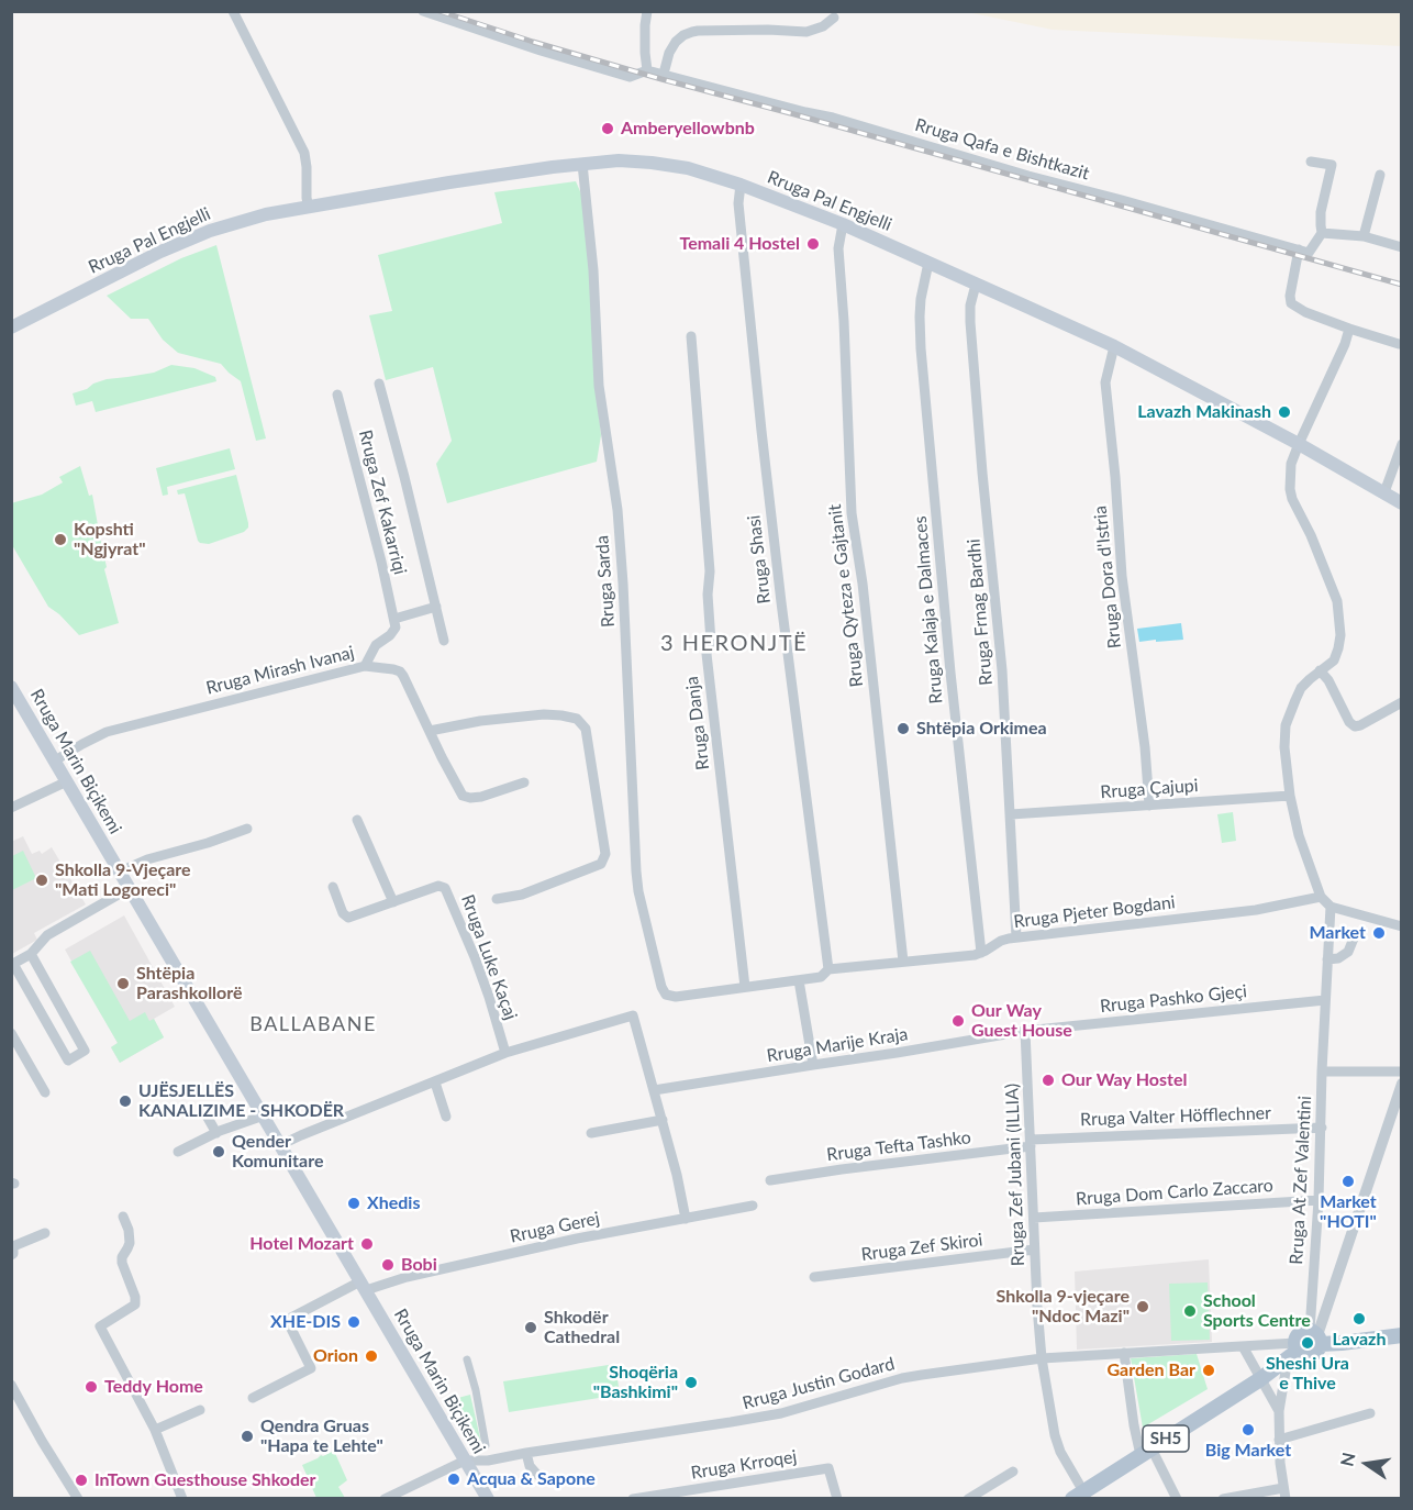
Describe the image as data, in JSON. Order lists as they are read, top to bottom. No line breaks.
{"streets":{"main road":["Rruga Pal Engjelli","Rruga Marin Biçikemi","SH5"],"street":["Rruga Qafa e Bishtkazit","Rruga Zef Kakarriqi","Rruga Shasi","Rruga Dora d'Istria","Rruga Sarda","Rruga Qyteza e Gajtanit","Rruga Kalaja e Dalmaces","Rruga Frnag Bardhi","Rruga Mirash Ivanaj","Rruga Danja","Rruga Çajupi","Rruga Pjeter Bogdani","Rruga Luke Kaçaj","Rruga Pashko Gjeçi","Rruga Marije Kraja","Rruga Valter Höfflechner","Rruga Tefta Tashko","Rruga Zef Jubani (ILLIA)","Rruga At Zef Valentini","Rruga Dom Carlo Zaccaro","Rruga Gerej","Rruga Zef Skiroi","Rruga Justin Godard","Rruga Krroqej"]},"crossings":[["Rruga Pal Engjelli","Rruga Shasi"],["Rruga Pal Engjelli","Rruga Dora d'Istria"],["Rruga Pal Engjelli","Rruga Sarda"],["Rruga Pal Engjelli","Rruga Qyteza e Gajtanit"],["Rruga Pal Engjelli","Rruga Kalaja e Dalmaces"],["Rruga Pal Engjelli","Rruga Frnag Bardhi"],["Rruga Shasi","Rruga Pjeter Bogdani"],["Rruga Dora d'Istria","Rruga Çajupi"],["Rruga Sarda","Rruga Pjeter Bogdani"],["Rruga Qyteza e Gajtanit","Rruga Pjeter Bogdani"],["Rruga Kalaja e Dalmaces","Rruga Pjeter Bogdani"],["Rruga Frnag Bardhi","Rruga Çajupi"],["Rruga Frnag Bardhi","Rruga Pjeter Bogdani"],["Rruga Mirash Ivanaj","Rruga Marin Biçikemi"],["Rruga Danja","Rruga Pjeter Bogdani"],["Rruga Marin Biçikemi","Rruga Gerej"],["Rruga Marin Biçikemi","Rruga Justin Godard"],["Rruga Pashko Gjeçi","Rruga Marije Kraja"],["Rruga Pashko Gjeçi","Rruga Zef Jubani (ILLIA)"],["Rruga Pashko Gjeçi","Rruga At Zef Valentini"],["Rruga Marije Kraja","Rruga Zef Jubani (ILLIA)"],["Rruga Valter Höfflechner","Rruga Tefta Tashko"],["Rruga Valter Höfflechner","Rruga Zef Jubani (ILLIA)"],["Rruga Valter Höfflechner","Rruga At Zef Valentini"],["Rruga Tefta Tashko","Rruga Zef Jubani (ILLIA)"],["Rruga Zef Jubani (ILLIA)","Rruga Dom Carlo Zaccaro"],["Rruga Zef Jubani (ILLIA)","Rruga Zef Skiroi"],["Rruga Zef Jubani (ILLIA)","Rruga Justin Godard"],["Rruga At Zef Valentini","Rruga Dom Carlo Zaccaro"],["Rruga At Zef Valentini","Rruga Justin Godard"],["Rruga At Zef Valentini","SH5"],["Rruga Justin Godard","SH5"]],"districts":["3 HERONJTË","BALLABANE"],"places":["Amberyellowbnb","Temali 4 Hostel","Lavazh Makinash","Kopshti \"Ngjyrat\"","Shtëpia Orkimea","Shkolla 9-Vjeçare \"Mati Logoreci\"","Market","Shtëpia Parashkollorë","Our Way Guest House","Our Way Hostel","UJËSJELLËS KANALIZIME - SHKODËR","Qender Komunitare","Market \"HOTI\"","Xhedis","Hotel Mozart","Bobi","Shkolla 9-vjeçare \"Ndoc Mazi\"","School Sports Centre","Lavazh","XHE-DIS","Shkodër Cathedral","Sheshi Ura e Thive","Orion","Garden Bar","Shoqëria \"Bashkimi\"","Teddy Home","Big Market","Qendra Gruas \"Hapa te Lehte\"","Acqua & Sapone","InTown Guesthouse Shkoder"],"north":"left"}
